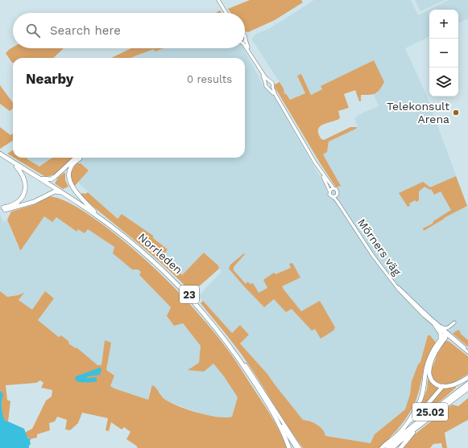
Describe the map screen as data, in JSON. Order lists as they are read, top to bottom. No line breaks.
{"streets":{"highway":["Norrleden","23","25.02"],"main road":["Mörners väg"]},"crossings":[["Norrleden","23"]],"places":["Telekonsult Arena"],"page":{"map_buttons":["+","−"],"search":"Search here","heading":["Nearby","0 results"]}}
